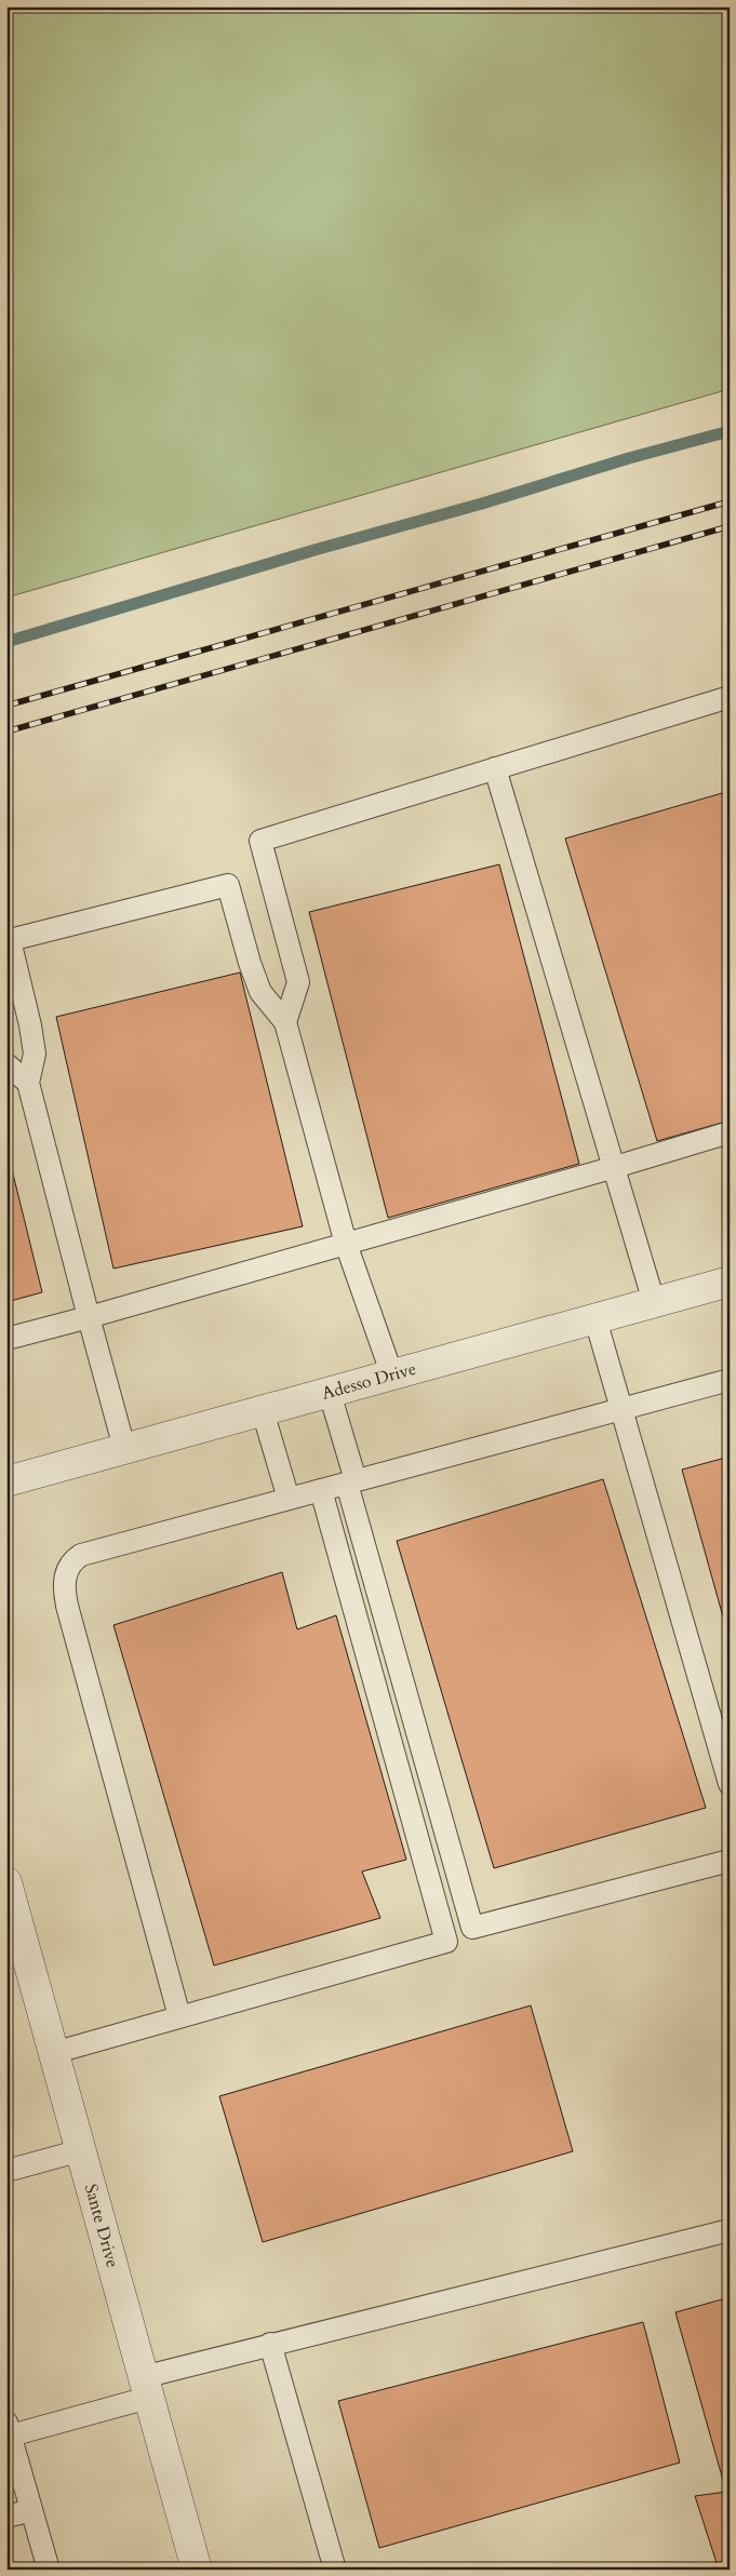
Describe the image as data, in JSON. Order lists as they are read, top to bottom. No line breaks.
{"streets":{"street":["Adesso Drive","Sante Drive"]}}
